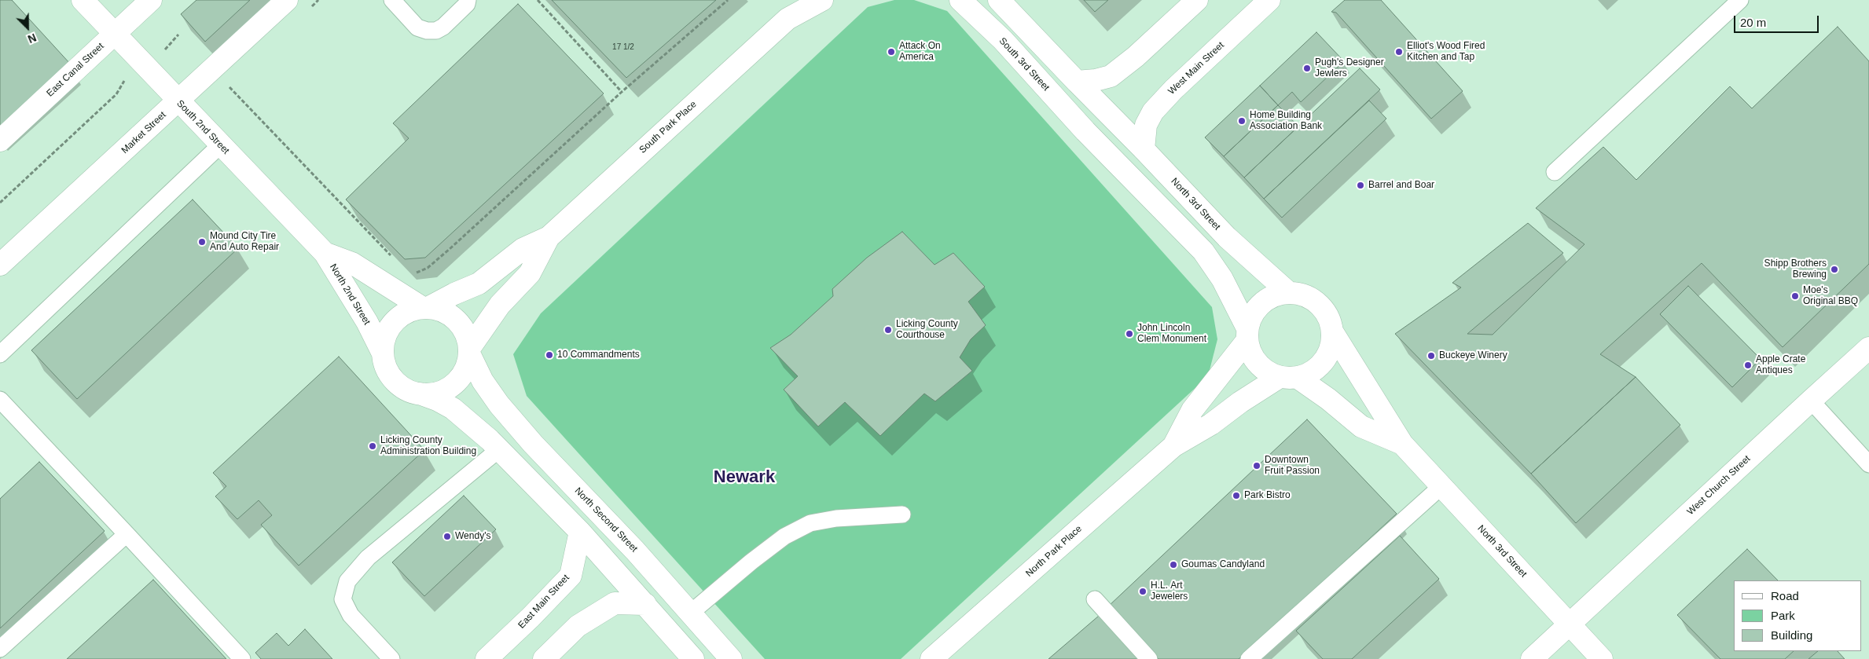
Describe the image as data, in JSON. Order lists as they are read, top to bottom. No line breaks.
{"streets":{"main road":["South 3rd Street","West Main Street","East Canal Street","South 2nd Street","South Park Place","Market Street","North 3rd Street","North 2nd Street","West Church Street","North Second Street","North Park Place","East Main Street"]},"crossings":[["South 3rd Street","North 3rd Street"],["South 3rd Street","North Park Place"],["West Main Street","North 3rd Street"],["East Canal Street","South 2nd Street"],["South 2nd Street","Market Street"],["South 2nd Street","North 2nd Street"],["South Park Place","North 2nd Street"],["South Park Place","North Second Street"],["North 3rd Street","West Church Street"],["North 3rd Street","North Park Place"],["North 2nd Street","North Second Street"]],"districts":["Newark"],"places":["Attack On America","Elliot's Wood Fired Kitchen and Tap","Pugh's Designer Jewlers","Home Building Association Bank","Barrel and Boar","Mound City Tire And Auto Repair","Shipp Brothers Brewing","Moe's Original BBQ","Licking County Courthouse","John Lincoln Clem Monument","10 Commandments","Buckeye Winery","Apple Crate Antiques","Licking County Administration Building","Downtown Fruit Passion","Park Bistro","Wendy's","Goumas Candyland","H.L. Art Jewelers"],"house_numbers":["17 1/2"],"legend":["Road","Park","Building"],"scale_bar":"20 m","north":"bottom right"}
